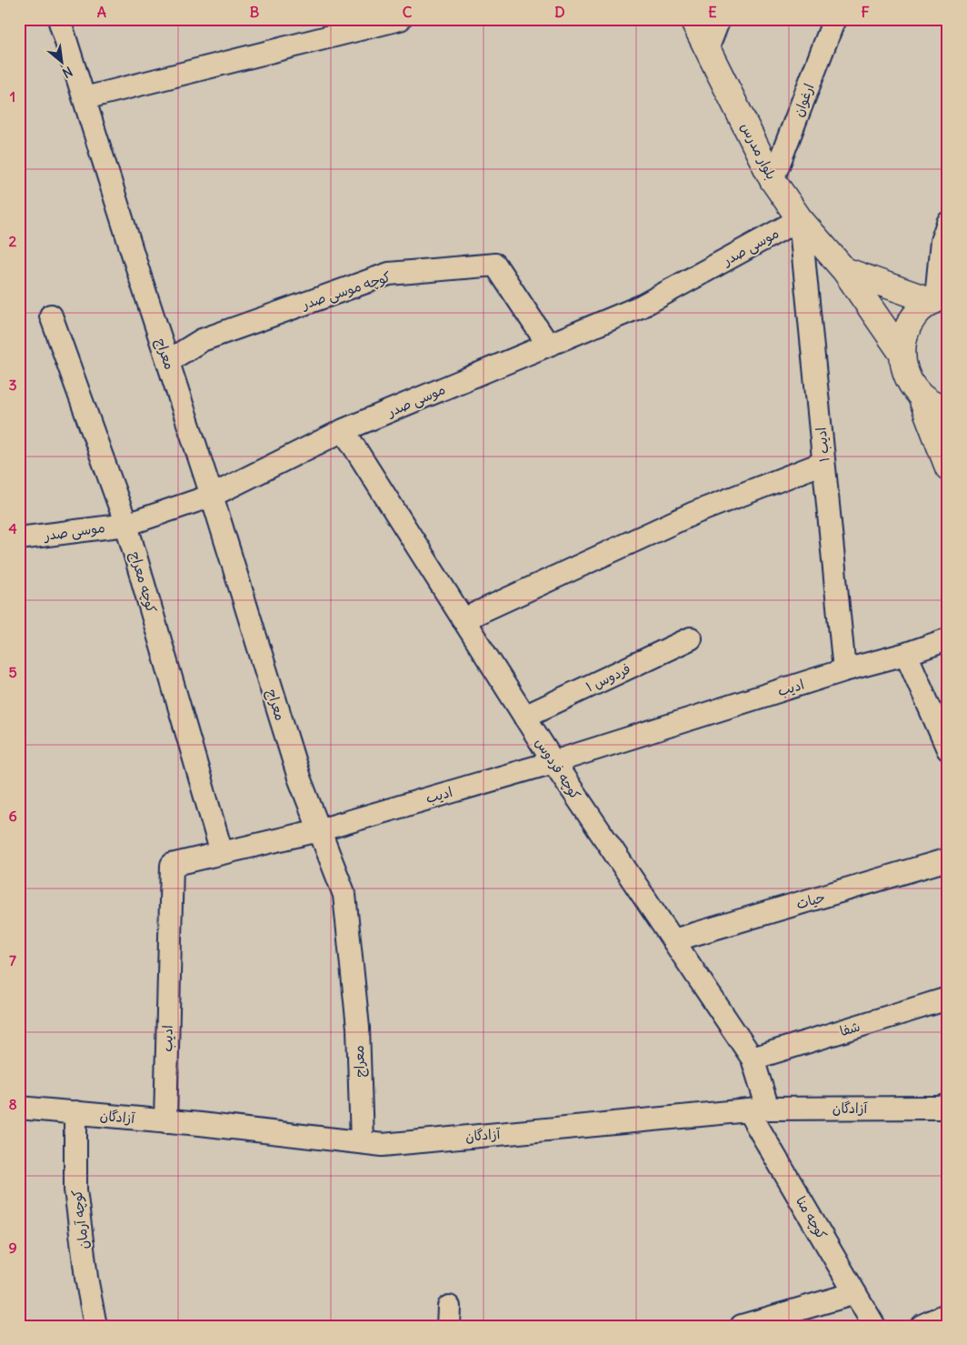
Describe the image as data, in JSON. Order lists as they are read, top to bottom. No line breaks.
{"streets":{"main road":["بلوار مدرس"],"street":["ارغوان","موسی صدر","کوچه موسی صدر","معراج","ادیب ۱","کوچه معراج","فردوس ۱","ادیب","کوچه فردوس","حیات","شفا","آزادگان","کوچه منا","کوچه آرمان"]},"crossings":[["ارغوان","بلوار مدرس"],["بلوار مدرس","موسی صدر"],["بلوار مدرس","ادیب ۱"],["موسی صدر","کوچه موسی صدر"],["موسی صدر","معراج"],["موسی صدر","ادیب ۱"],["موسی صدر","کوچه معراج"],["موسی صدر","کوچه فردوس"],["کوچه موسی صدر","معراج"],["معراج","ادیب"],["معراج","آزادگان"],["ادیب ۱","ادیب"],["کوچه معراج","ادیب"],["فردوس ۱","کوچه فردوس"],["ادیب","کوچه فردوس"],["ادیب","آزادگان"],["کوچه فردوس","حیات"],["کوچه فردوس","شفا"],["کوچه فردوس","آزادگان"],["کوچه فردوس","کوچه منا"],["آزادگان","کوچه منا"],["آزادگان","کوچه آرمان"]],"north":"bottom right","grid":{"columns":["A","B","C","D","E","F"],"rows":["1","2","3","4","5","6","7","8","9"]}}
